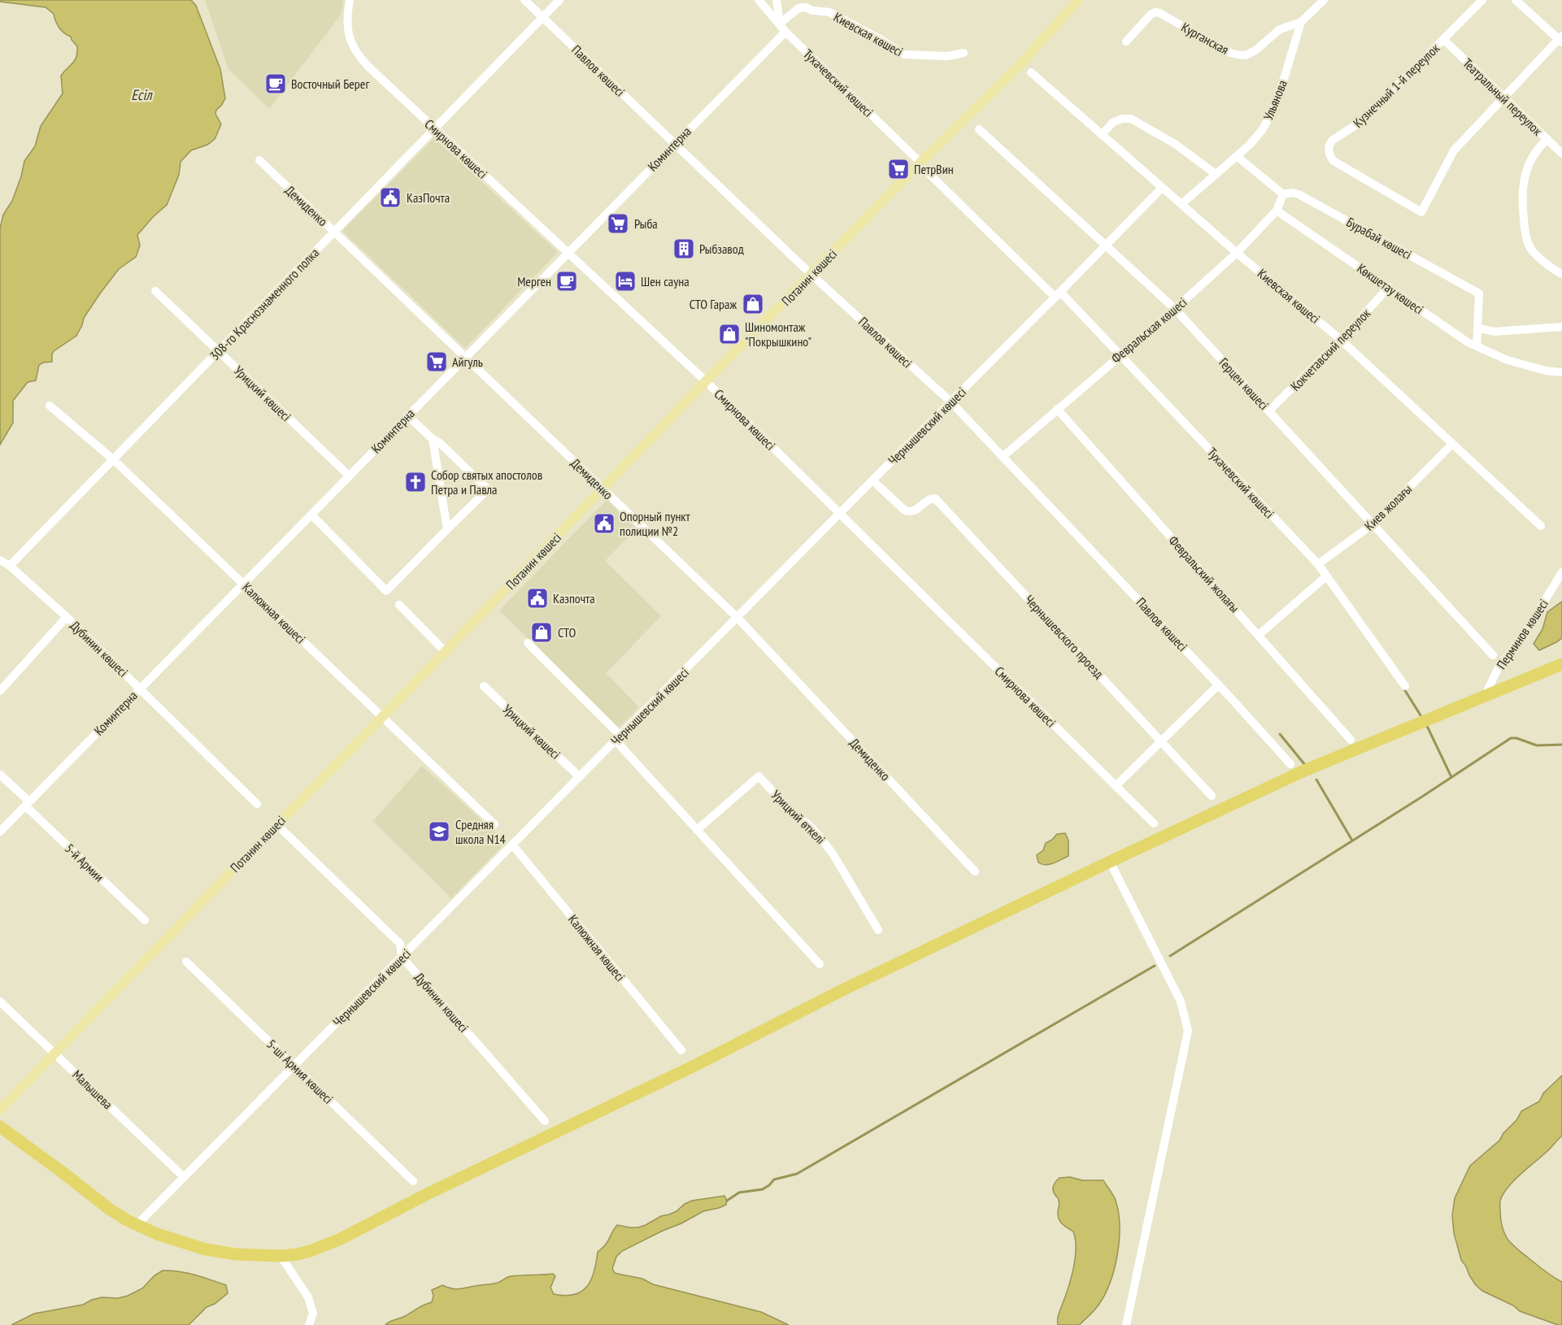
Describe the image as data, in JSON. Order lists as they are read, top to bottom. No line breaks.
{"streets":{"main road":["Потанин көшесі"],"street":["Киевская көшесі","Курганская","Павлов көшесі","Тухачевский көшесі","Кузнечный 1-й переулок","Театральный переулок","Ульянова","Смирнова көшесі","Коминтерна","Демиденко","Бурабай көшесі","Көкшетау көшесі","308-го Краснознаменного полка","Февральская көшесі","Кокчетавский переулок","Герцен көшесі","Урицкий көшесі","Чернышевский көшесі","Киев жолағы","Февральский жолағы","Калюжная көшесі","Перминов көшесі","Чернышевского проезд","Дубинин көшесі","Урицкий өткелі","5-й Армии","5-ші Армия көшесі","Малышева"]},"crossings":[["Киевская көшесі","Тухачевский көшесі"],["Киевская көшесі","Ульянова"],["Киевская көшесі","Февральская көшесі"],["Киевская көшесі","Кокчетавский переулок"],["Киевская көшесі","Чернышевский көшесі"],["Киевская көшесі","Киев жолағы"],["Курганская","Ульянова"],["Павлов көшесі","Коминтерна"],["Павлов көшесі","Потанин көшесі"],["Павлов көшесі","308-го Краснознаменного полка"],["Павлов көшесі","Февральская көшесі"],["Павлов көшесі","Чернышевский көшесі"],["Тухачевский көшесі","Коминтерна"],["Тухачевский көшесі","Потанин көшесі"],["Тухачевский көшесі","Февральская көшесі"],["Тухачевский көшесі","Чернышевский көшесі"],["Тухачевский көшесі","Киев жолағы"],["Кузнечный 1-й переулок","Театральный переулок"],["Ульянова","Бурабай көшесі"],["Смирнова көшесі","Коминтерна"],["Смирнова көшесі","Потанин көшесі"],["Смирнова көшесі","308-го Краснознаменного полка"],["Смирнова көшесі","Чернышевский көшесі"],["Коминтерна","Демиденко"],["Коминтерна","Урицкий көшесі"],["Коминтерна","Калюжная көшесі"],["Коминтерна","Дубинин көшесі"],["Коминтерна","5-й Армии"],["Демиденко","Потанин көшесі"],["Демиденко","308-го Краснознаменного полка"],["Демиденко","Чернышевский көшесі"],["Бурабай көшесі","Көкшетау көшесі"],["Бурабай көшесі","Февральская көшесі"],["Потанин көшесі","Калюжная көшесі"],["Потанин көшесі","Дубинин көшесі"],["Потанин көшесі","Малышева"],["Көкшетау көшесі","Февральская көшесі"],["Көкшетау көшесі","Кокчетавский переулок"],["308-го Краснознаменного полка","Урицкий көшесі"],["308-го Краснознаменного полка","Калюжная көшесі"],["308-го Краснознаменного полка","Дубинин көшесі"],["Февральская көшесі","Герцен көшесі"],["Февральская көшесі","Февральский жолағы"],["Кокчетавский переулок","Герцен көшесі"],["Герцен көшесі","Чернышевский көшесі"],["Герцен көшесі","Киев жолағы"],["Урицкий көшесі","Чернышевский көшесі"],["Чернышевский көшесі","Калюжная көшесі"],["Чернышевский көшесі","Чернышевского проезд"],["Чернышевский көшесі","Дубинин көшесі"],["Чернышевский көшесі","5-ші Армия көшесі"],["Чернышевский көшесі","Малышева"]],"water":["Есіл"],"places":{"cafe":["Восточный Берег","Мерген"],"supermarket":["ПетрВин","Рыба","Айгуль"],"public building":["КазПочта","Опорный пункт полиции №2","Казпочта"],"building":["Рыбзавод"],"hotel":["Шен сауна"],"shop":["СТО Гараж","Шиномонтаж \"Покрышкино\"","СТО"],"church":["Собор святых апостолов Петра и Павла"],"school or university":["Средняя школа N14"]}}
